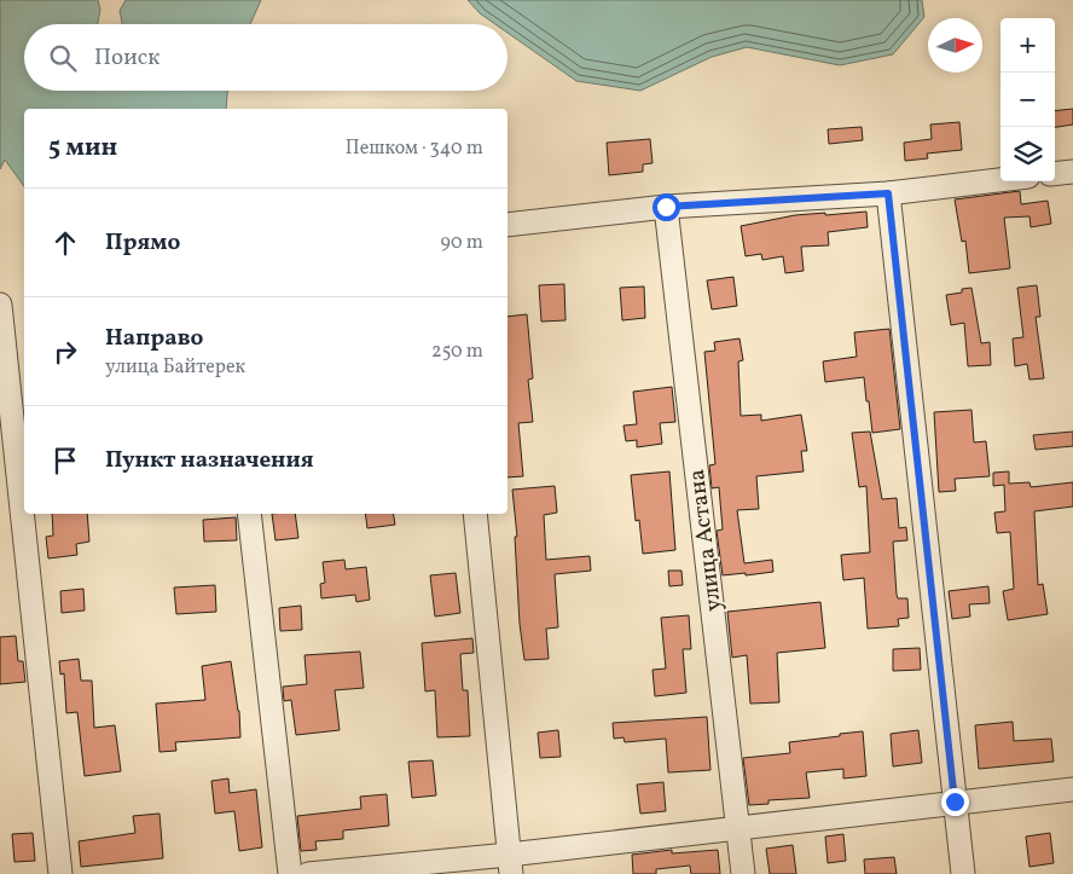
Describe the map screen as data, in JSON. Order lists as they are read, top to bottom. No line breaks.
{"streets":{"street":["улица Астана"]},"north":"right","page":{"map_buttons":["+","−"],"search":"Поиск","heading":["5 мин","Пешком · 340 m"],"list":[["Прямо","90 m"],["Направо","улица Байтерек","250 m"],"Пункт назначения"]}}
